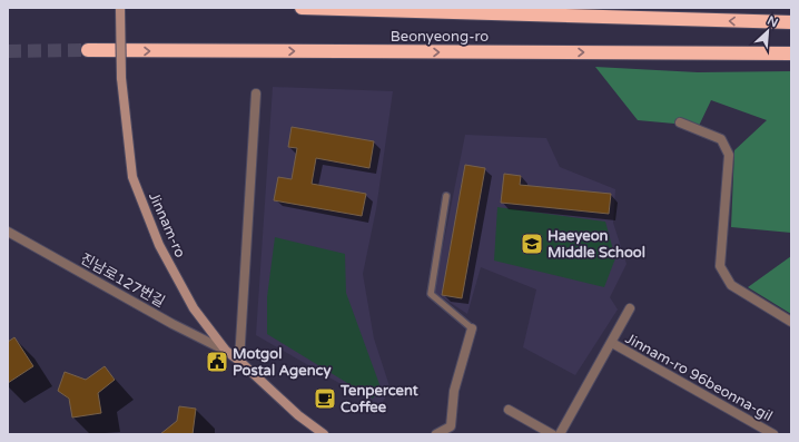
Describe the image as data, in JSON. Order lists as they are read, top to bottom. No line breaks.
{"streets":{"highway":["Beonyeong-ro"],"main road":["Jinnam-ro"],"street":["진남로127번길","Jinnam-ro 96beonna-gil"]},"crossings":[["Jinnam-ro","진남로127번길"]],"places":{"school or university":["Haeyeon Middle School"],"public building":["Motgol Postal Agency"],"cafe":["Tenpercent Coffee"]},"north":"top right"}
